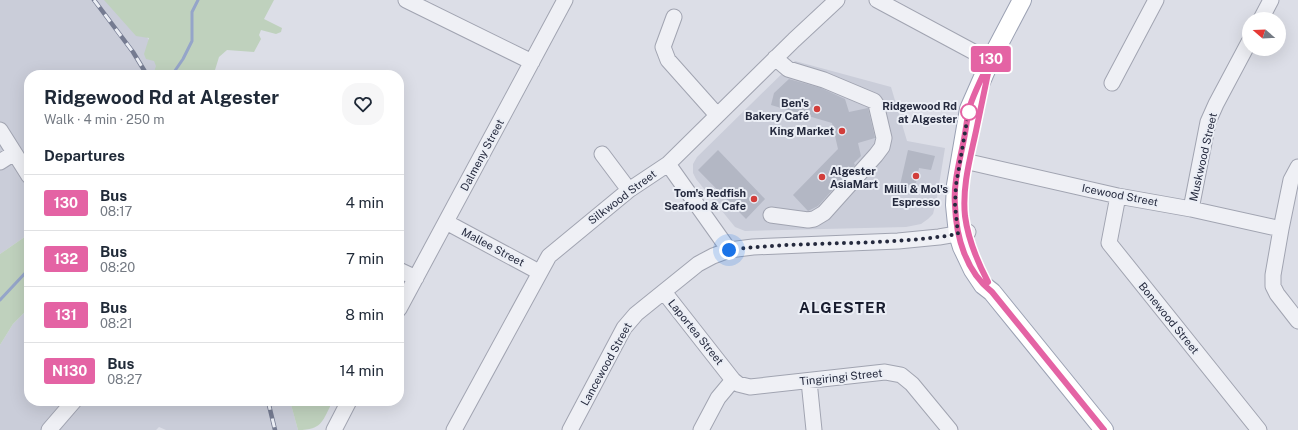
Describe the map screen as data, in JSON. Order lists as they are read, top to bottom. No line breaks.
{"streets":{"street":["Dalmeny Street","Muskwood Street","Icewood Street","Silkwood Street","Mallee Street","Bonewood Street","Laportea Street","Lancewood Street","Tingiringi Street"]},"crossings":[["Dalmeny Street","Mallee Street"],["Muskwood Street","Icewood Street"],["Icewood Street","Bonewood Street"],["Silkwood Street","Mallee Street"],["Laportea Street","Lancewood Street"],["Laportea Street","Tingiringi Street"]],"districts":["ALGESTER"],"places":["Ben's Bakery Café","Ridgewood Rd at Algester","King Market","Milli & Mol's Espresso","Algester AsiaMart","Tom's Redfish Seafood & Cafe"],"lines":["bus line 130"],"north":"left","page":{"on_map":"130","heading":[["Ridgewood Rd at Algester","Walk · 4 min · 250 m"],"Departures"],"list":[{"mark":"130","name":"Bus","note":"08:17","value":"4 min"},{"mark":"132","name":"Bus","note":"08:20","value":"7 min"},{"mark":"131","name":"Bus","note":"08:21","value":"8 min"},{"mark":"N130","name":"Bus","note":"08:27","value":"14 min"}]}}
